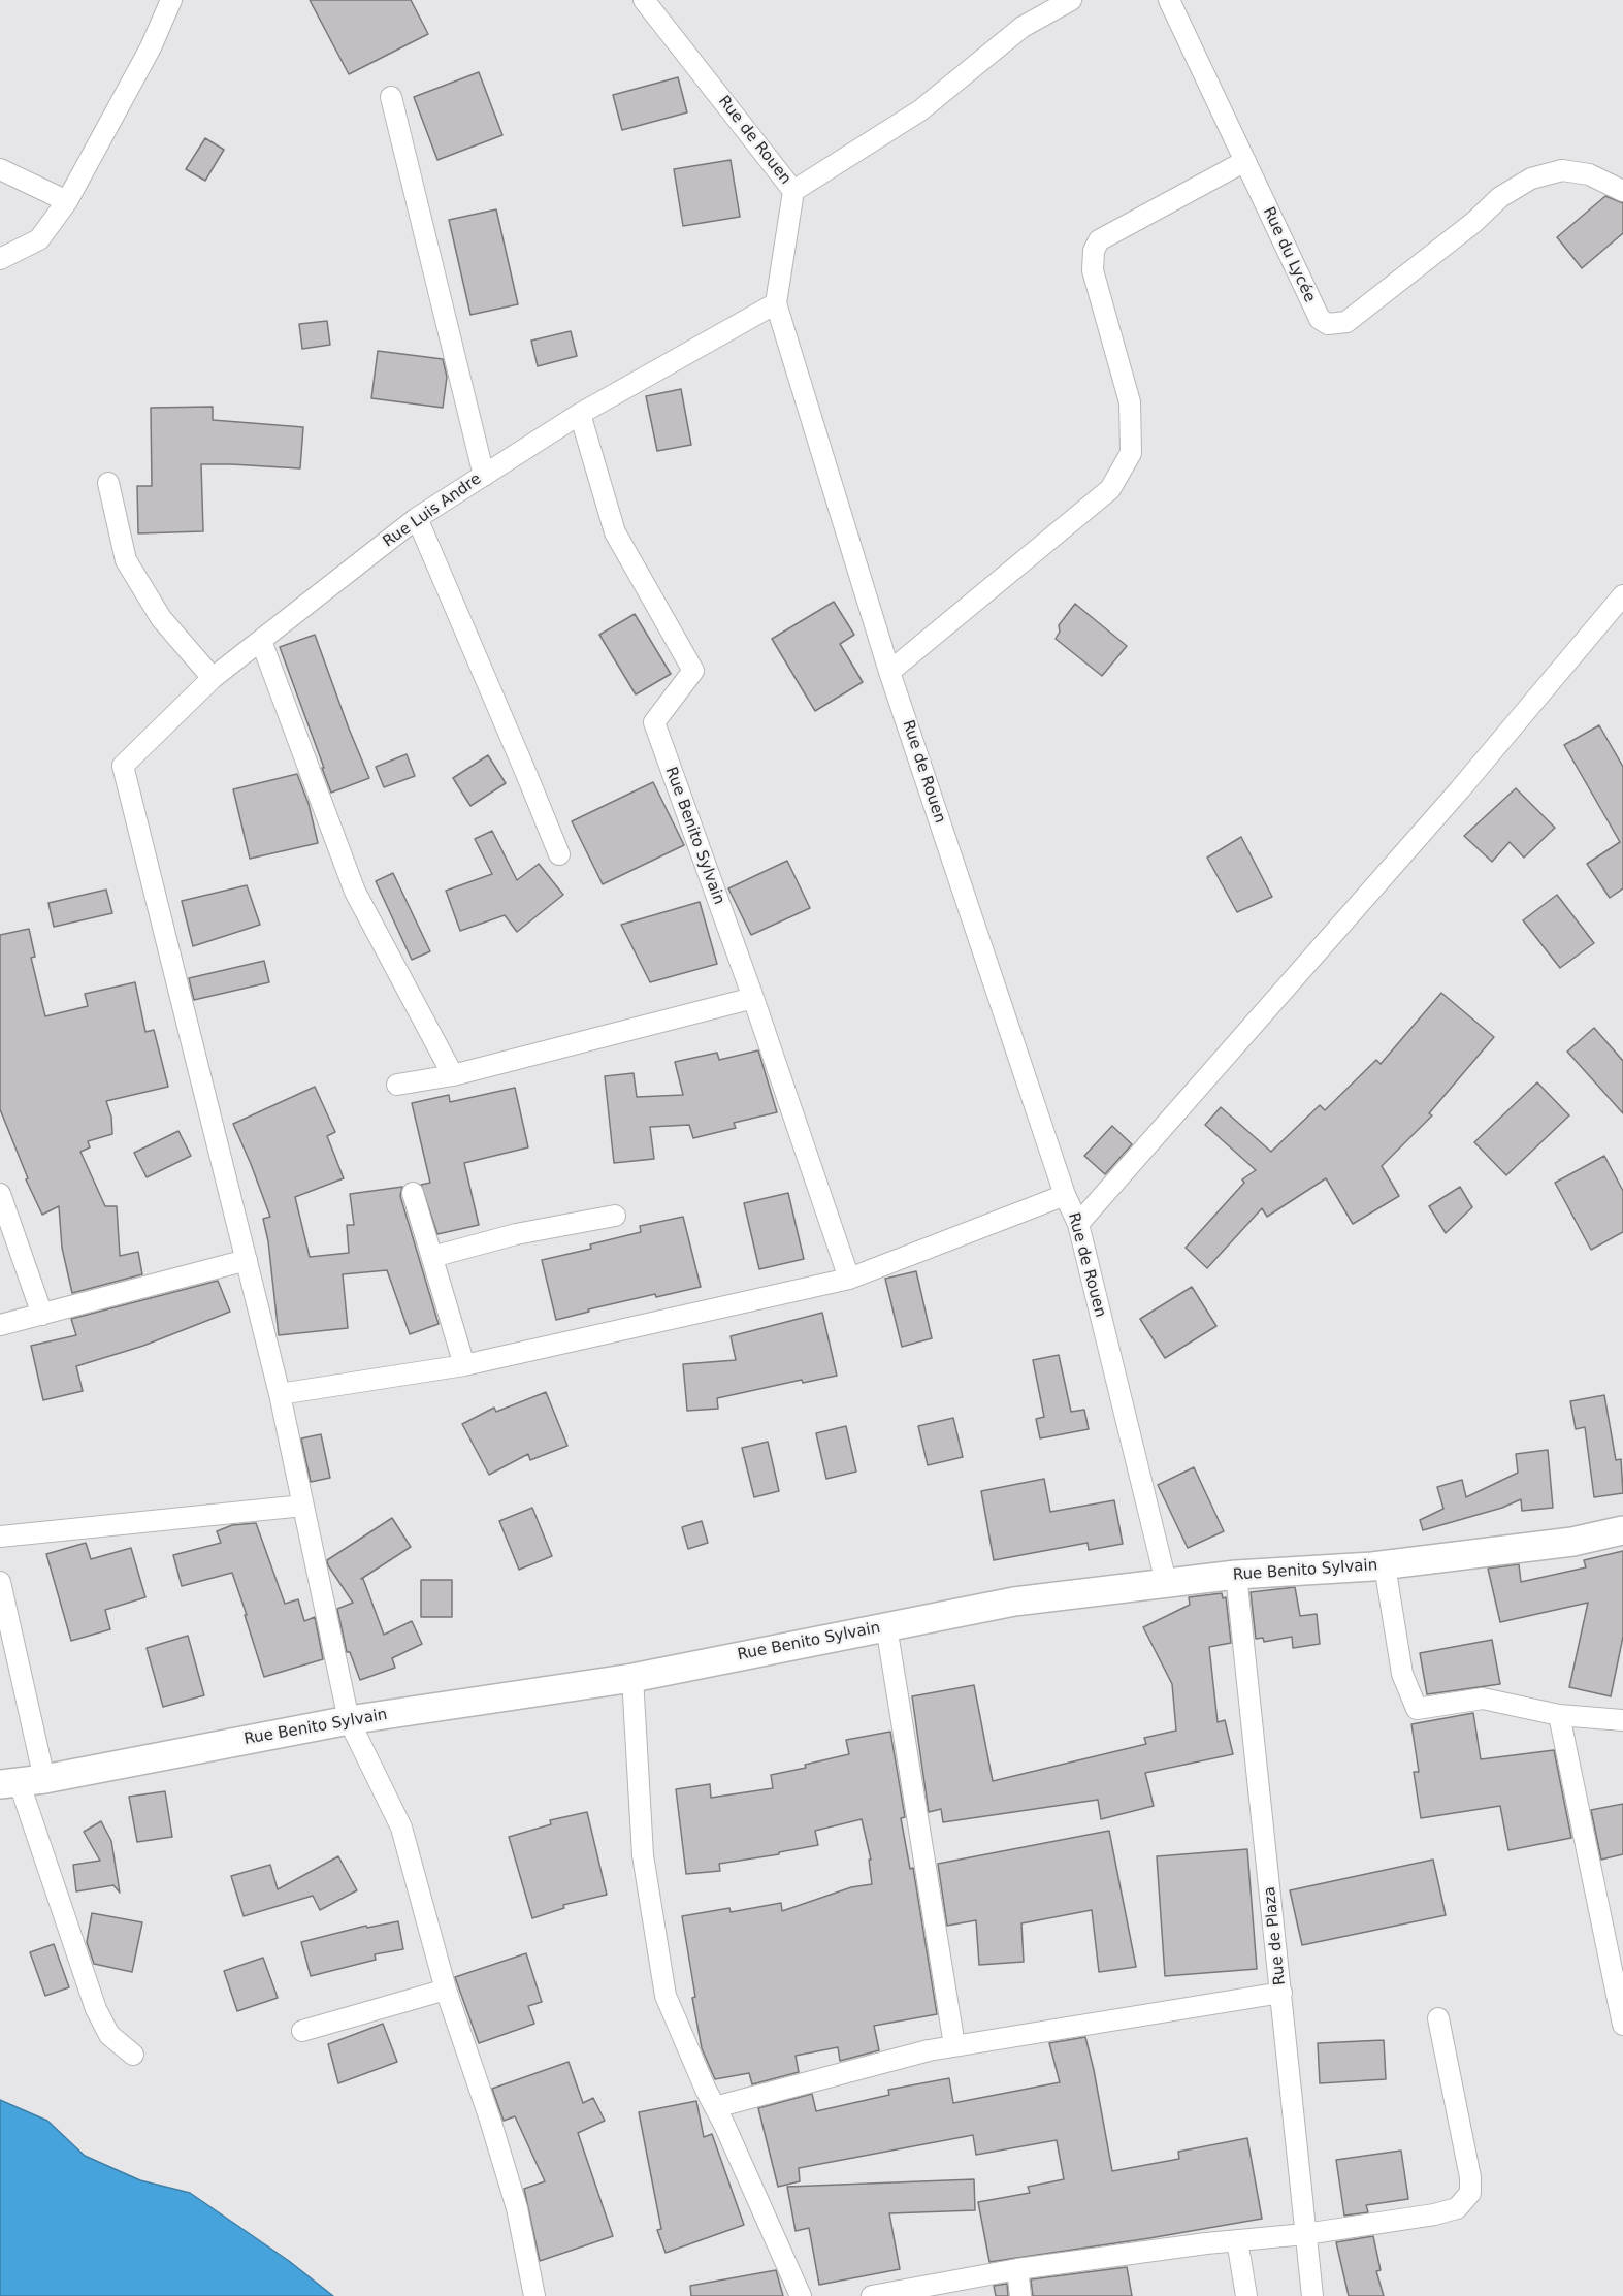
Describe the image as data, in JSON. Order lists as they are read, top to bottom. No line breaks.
{"streets":{"main road":["Rue Benito Sylvain"],"street":["Rue de Rouen","Rue du Lycée","Rue Luis Andre","Rue de Plaza"]},"crossings":[["Rue de Rouen","Rue Luis Andre"],["Rue de Rouen","Rue Benito Sylvain"],["Rue Luis Andre","Rue Benito Sylvain"],["Rue Benito Sylvain","Rue de Plaza"]]}
